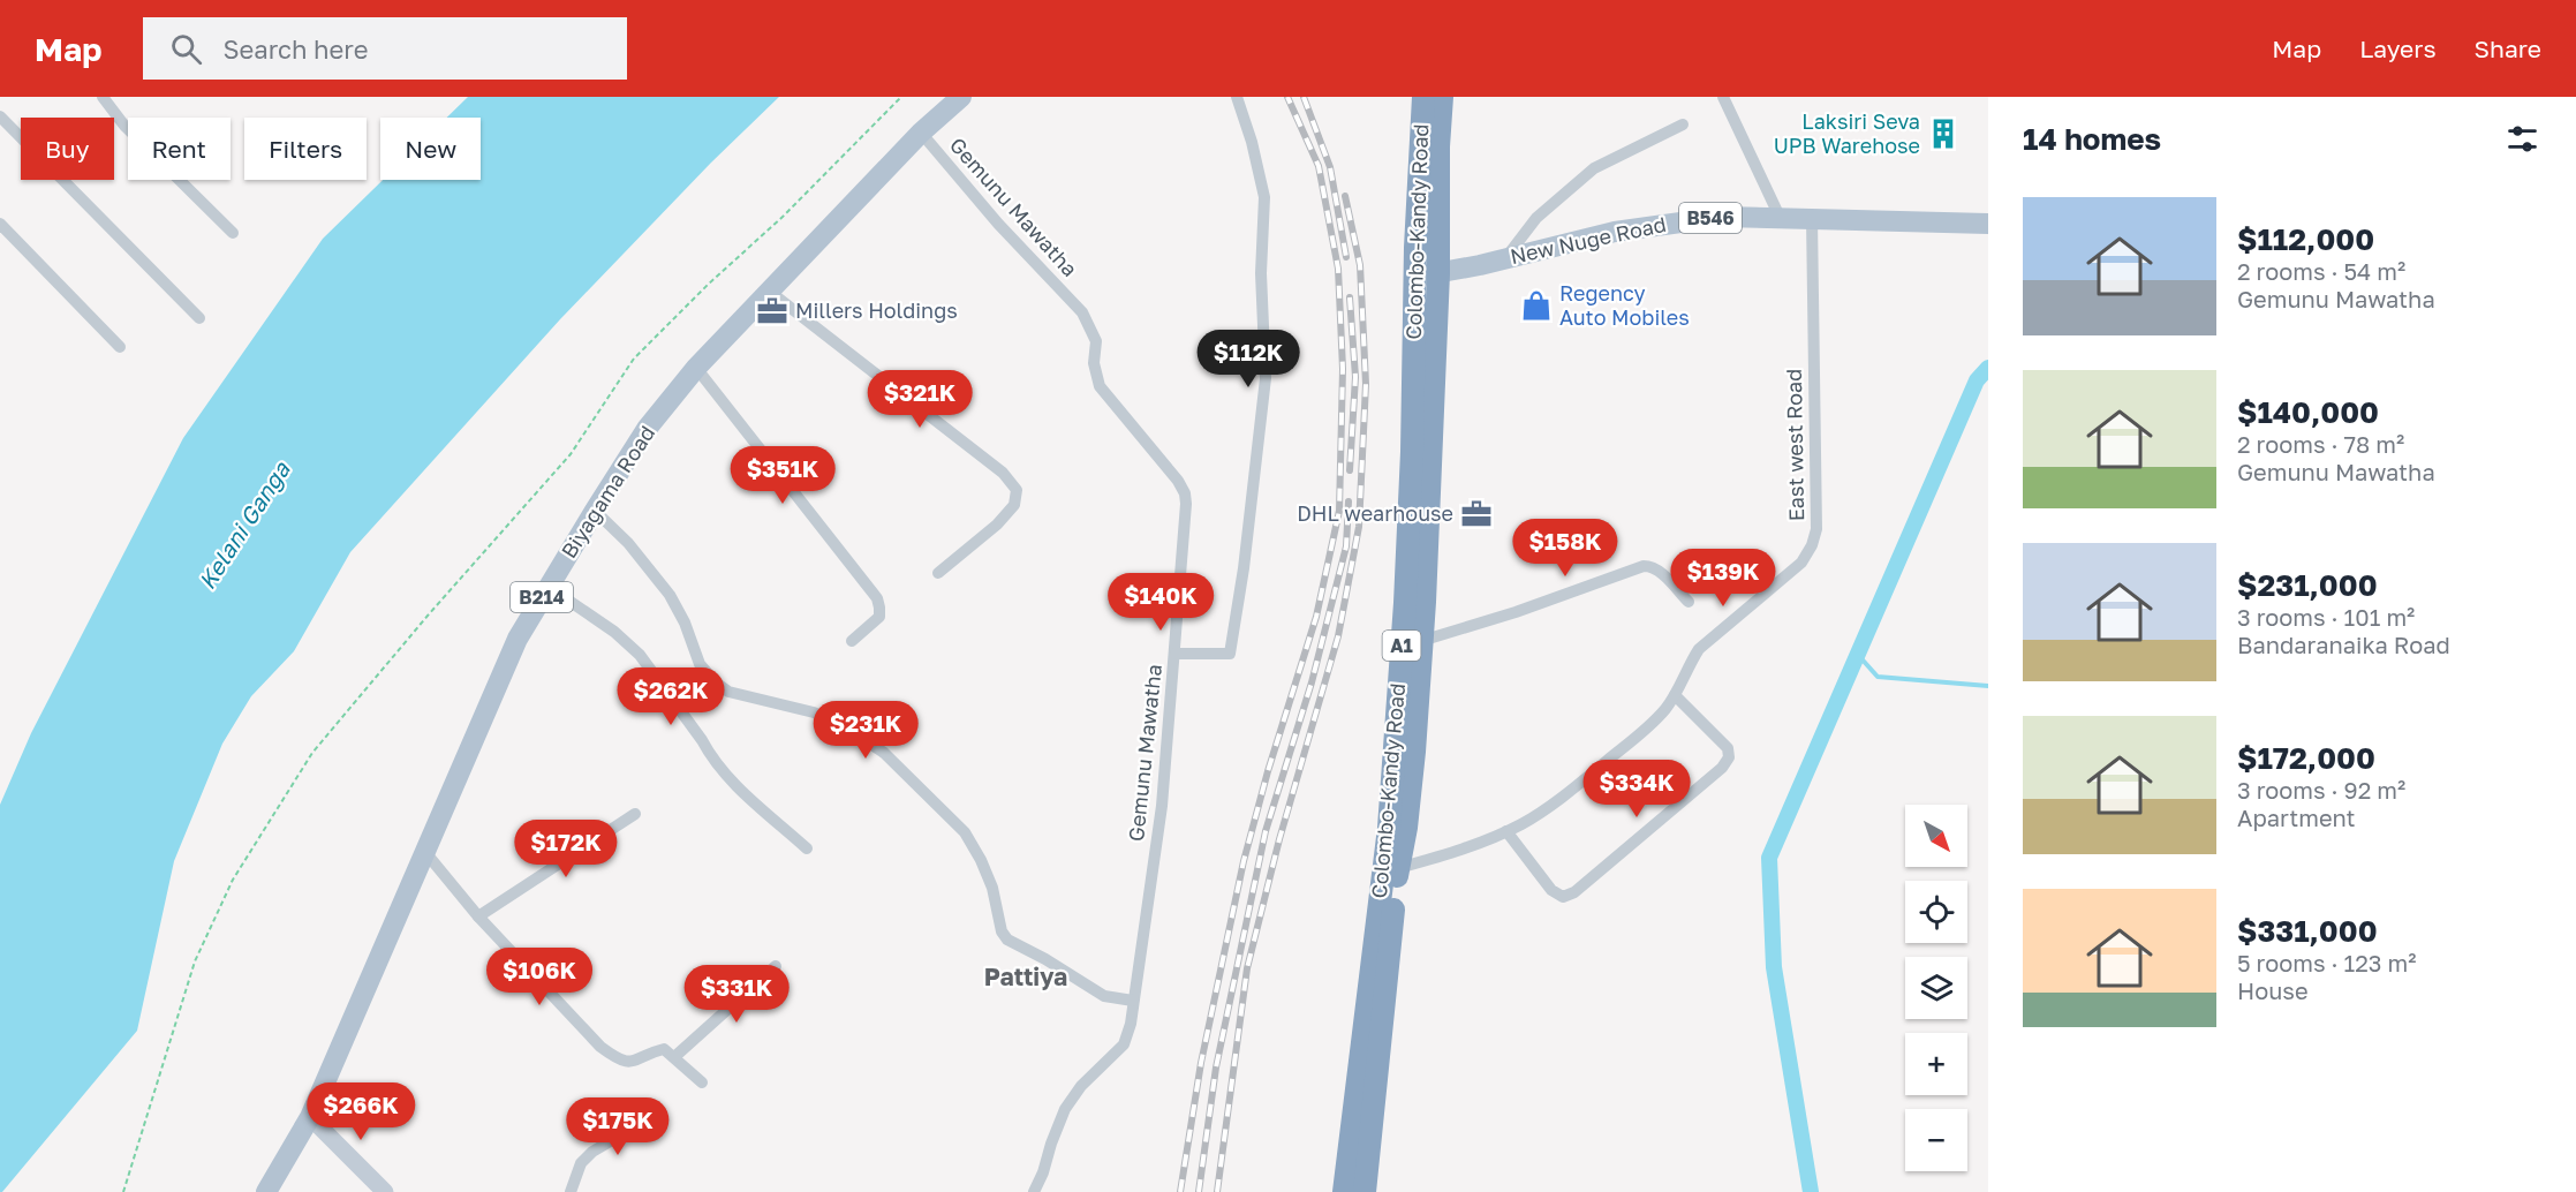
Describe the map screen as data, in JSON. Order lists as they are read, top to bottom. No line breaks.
{"streets":{"highway":["Colombo-Kandy Road","A1"],"main road":["B546","New Nuge Road","Biyagama Road","B214"],"street":["Gemunu Mawatha","East west Road"]},"crossings":[["Gemunu Mawatha","Biyagama Road"],["Colombo-Kandy Road","New Nuge Road"],["Colombo-Kandy Road","East west Road"],["New Nuge Road","East west Road"]],"districts":["Pattiya"],"water":["Kelani Ganga"],"places":{"building":["Laksiri Seva UPB Warehose"],"shop":["Regency Auto Mobiles"],"office":["Millers Holdings","DHL wearhouse"]},"north":"bottom right","page":{"header":"Map","search":"Search here","nav":["Map","Layers","Share"],"heading":"14 homes","chip":["Buy","Rent","Filters","New"],"list":[{"name":"$112,000","note":"2 rooms · 54 m² · Gemunu Mawatha"},{"name":"$140,000","note":"2 rooms · 78 m² · Gemunu Mawatha"},{"name":"$231,000","note":"3 rooms · 101 m² · Bandaranaika Road"},{"name":"$172,000","note":"3 rooms · 92 m² · Apartment"},{"name":"$331,000","note":"5 rooms · 123 m² · House"}],"price":["$112K","$321K","$351K","$158K","$139K","$140K","$262K","$231K","$334K","$172K","$106K","$331K","$266K","$175K"],"map_buttons":["+","−"]}}
